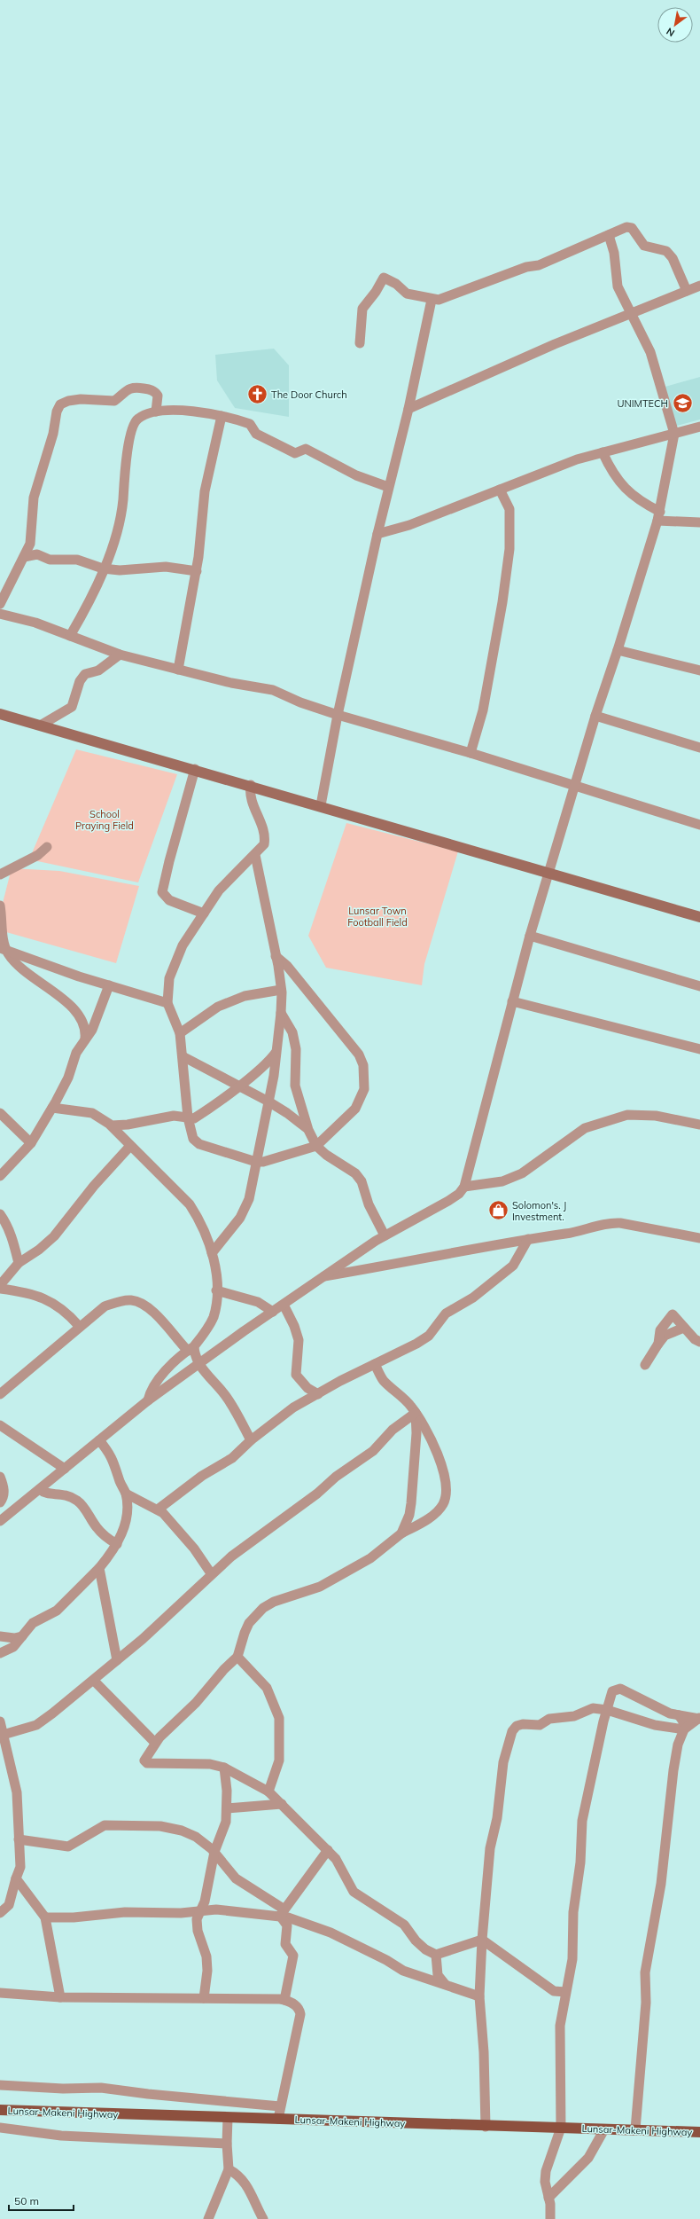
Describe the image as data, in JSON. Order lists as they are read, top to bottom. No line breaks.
{"streets":{"main road":["Lunsar-Makeni Highway"]},"parks":["School Praying Field","Lunsar Town Football Field"],"places":{"church":["The Door Church"],"school or university":["UNIMTECH"],"shop":["Solomon's. J Investment."]},"scale_bar":"50 m","north":"bottom left"}
